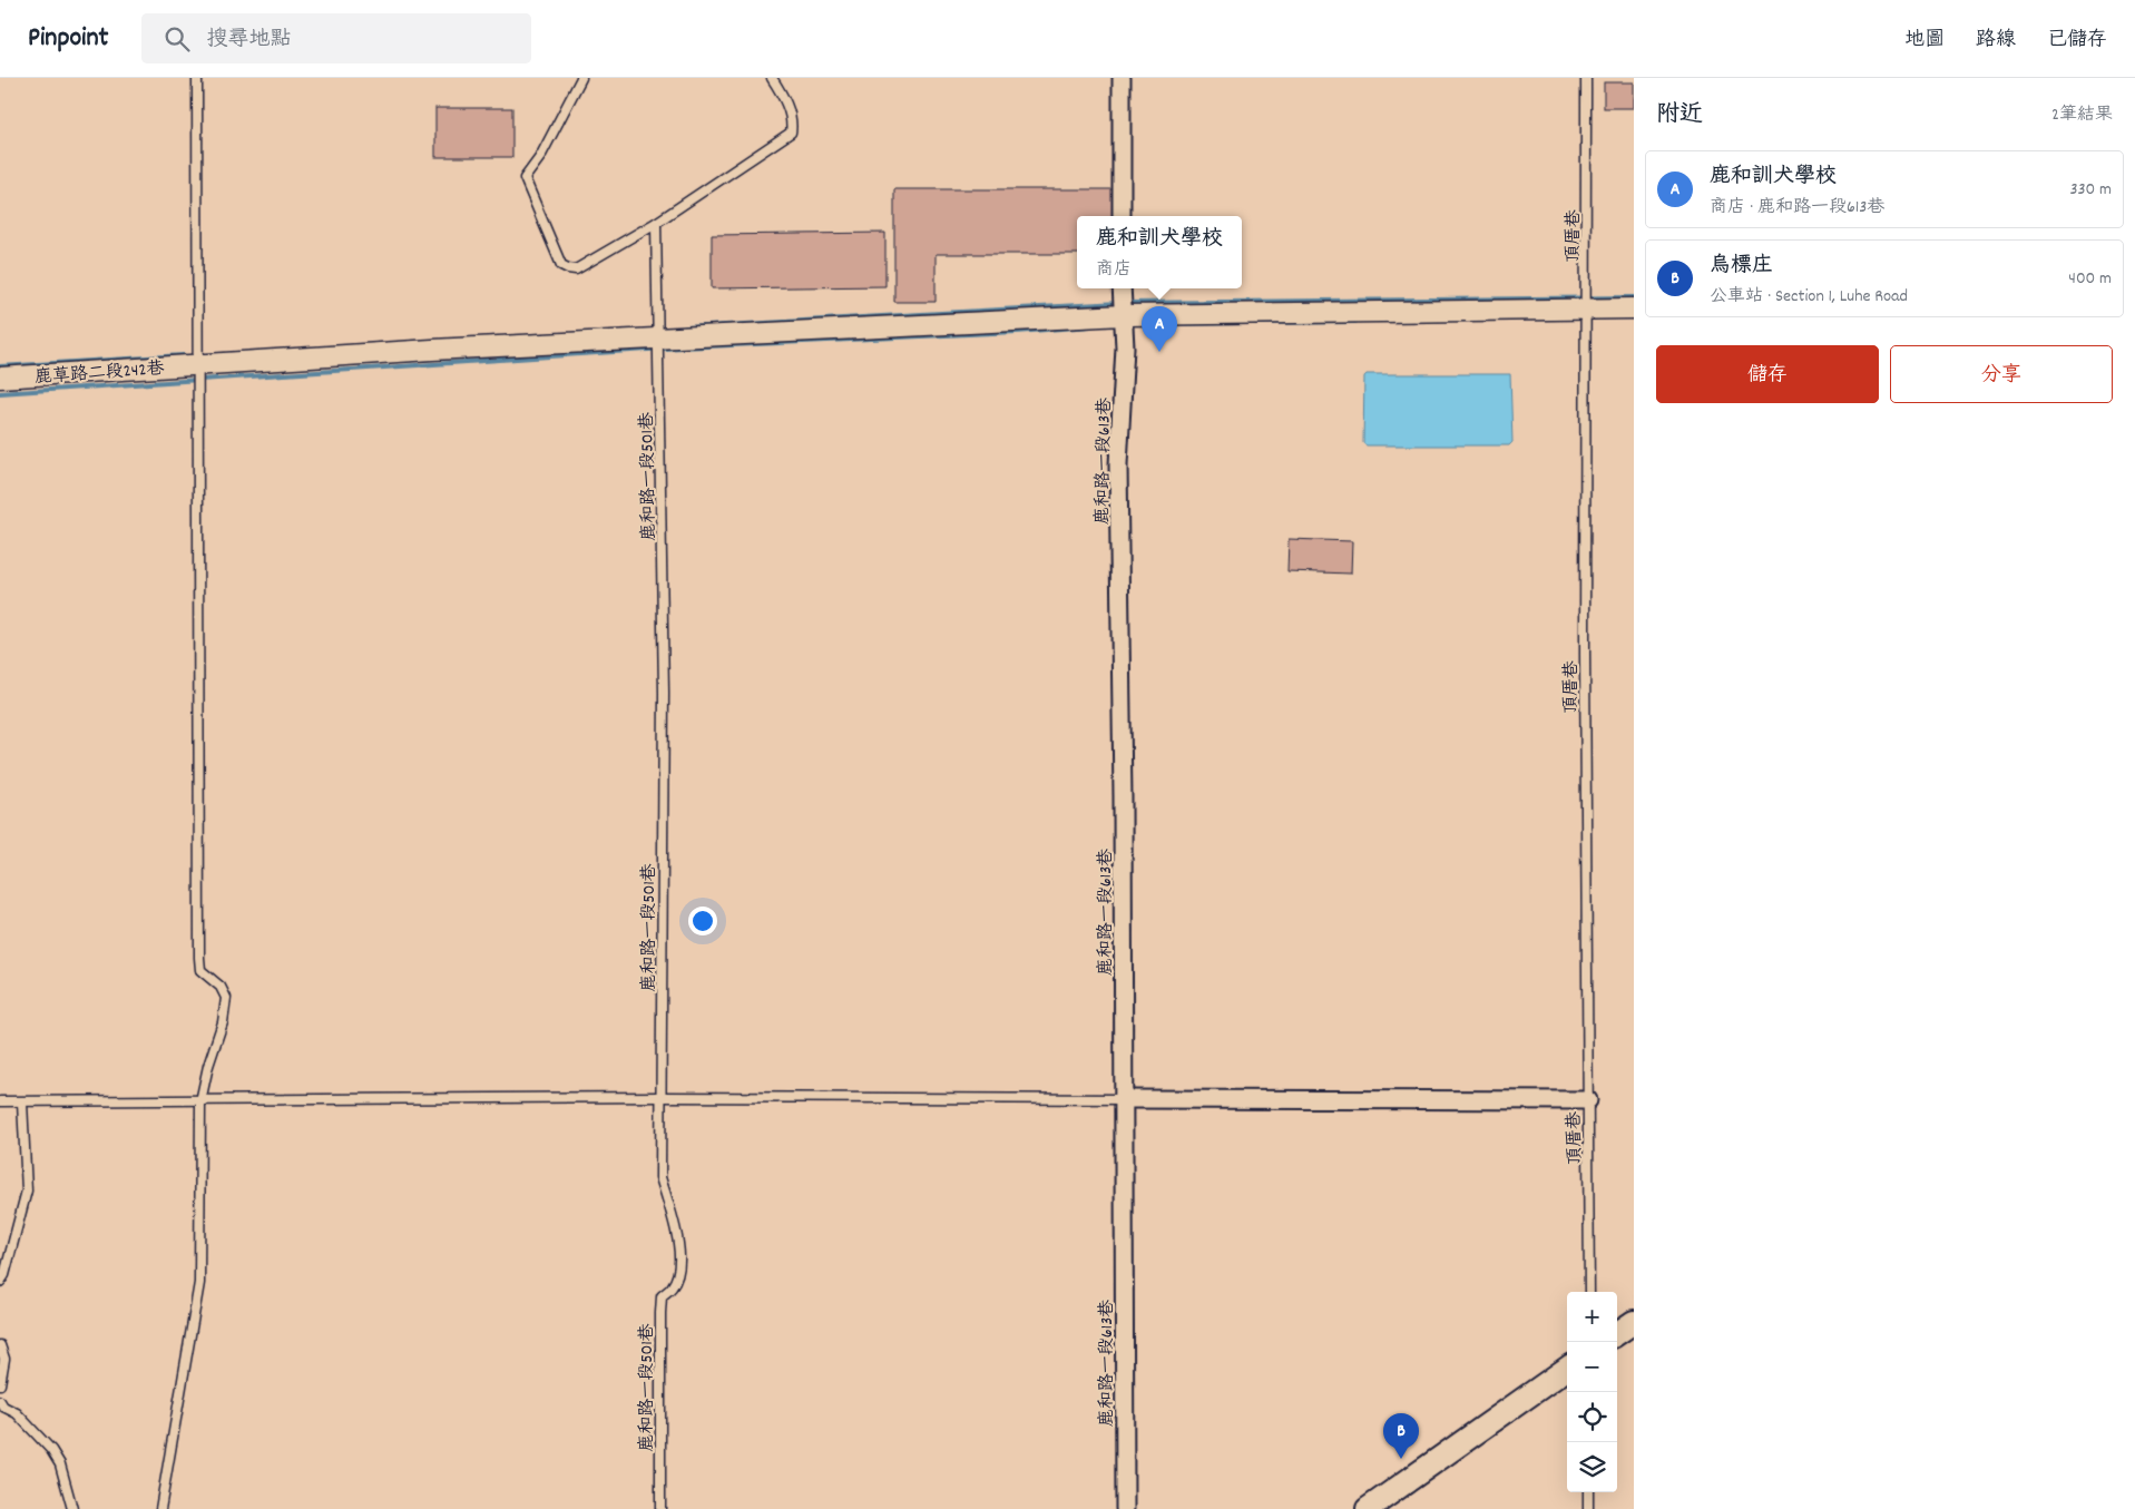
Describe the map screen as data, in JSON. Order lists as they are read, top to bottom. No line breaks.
{"streets":{"street":["鹿草路二段242巷","鹿和路一段613巷"],"lane":["頂厝巷","鹿和路一段501巷"]},"crossings":[["頂厝巷","鹿草路二段242巷"],["鹿草路二段242巷","鹿和路一段613巷"],["鹿草路二段242巷","鹿和路一段501巷"]],"page":{"header":"Pinpoint","search":"搜尋地點","nav":["地圖","路線","已儲存"],"heading":["附近","2筆結果"],"list":[{"mark":"A","name":"鹿和訓犬學校","note":"商店 · 鹿和路一段613巷","value":"330 m"},{"mark":"B","name":"烏標庄","note":"公車站 · Section 1, Luhe Road","value":"400 m"}],"popup":["鹿和訓犬學校","商店"],"pins":["A","B"],"buttons":["儲存","分享"],"map_buttons":["+","−"]}}
